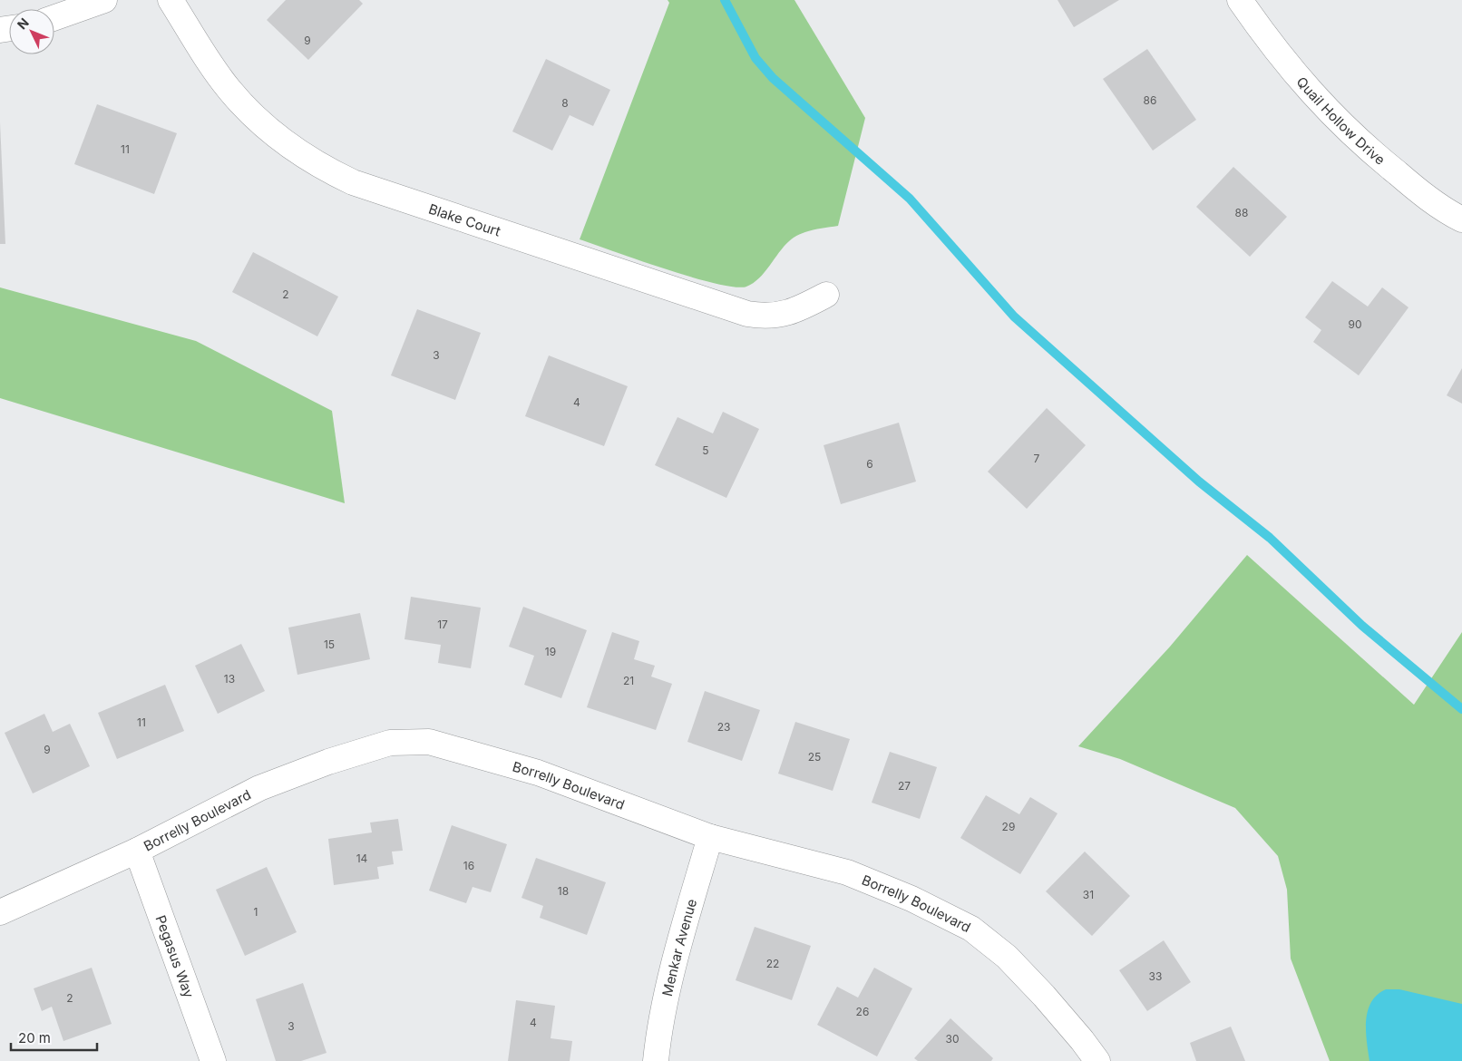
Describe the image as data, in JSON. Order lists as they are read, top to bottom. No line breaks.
{"streets":{"street":["Quail Hollow Drive","Blake Court","Borrelly Boulevard","Menkar Avenue","Pegasus Way"]},"crossings":[["Borrelly Boulevard","Menkar Avenue"],["Borrelly Boulevard","Pegasus Way"]],"house_numbers":["9","86","8","11","88","2","90","3","4","5","7","6","17","15","19","13","21","11","23","9","25","27","29","14","16","18","31","1","22","33","2","26","4","3","30"],"scale_bar":"20 m","north":"top left"}
